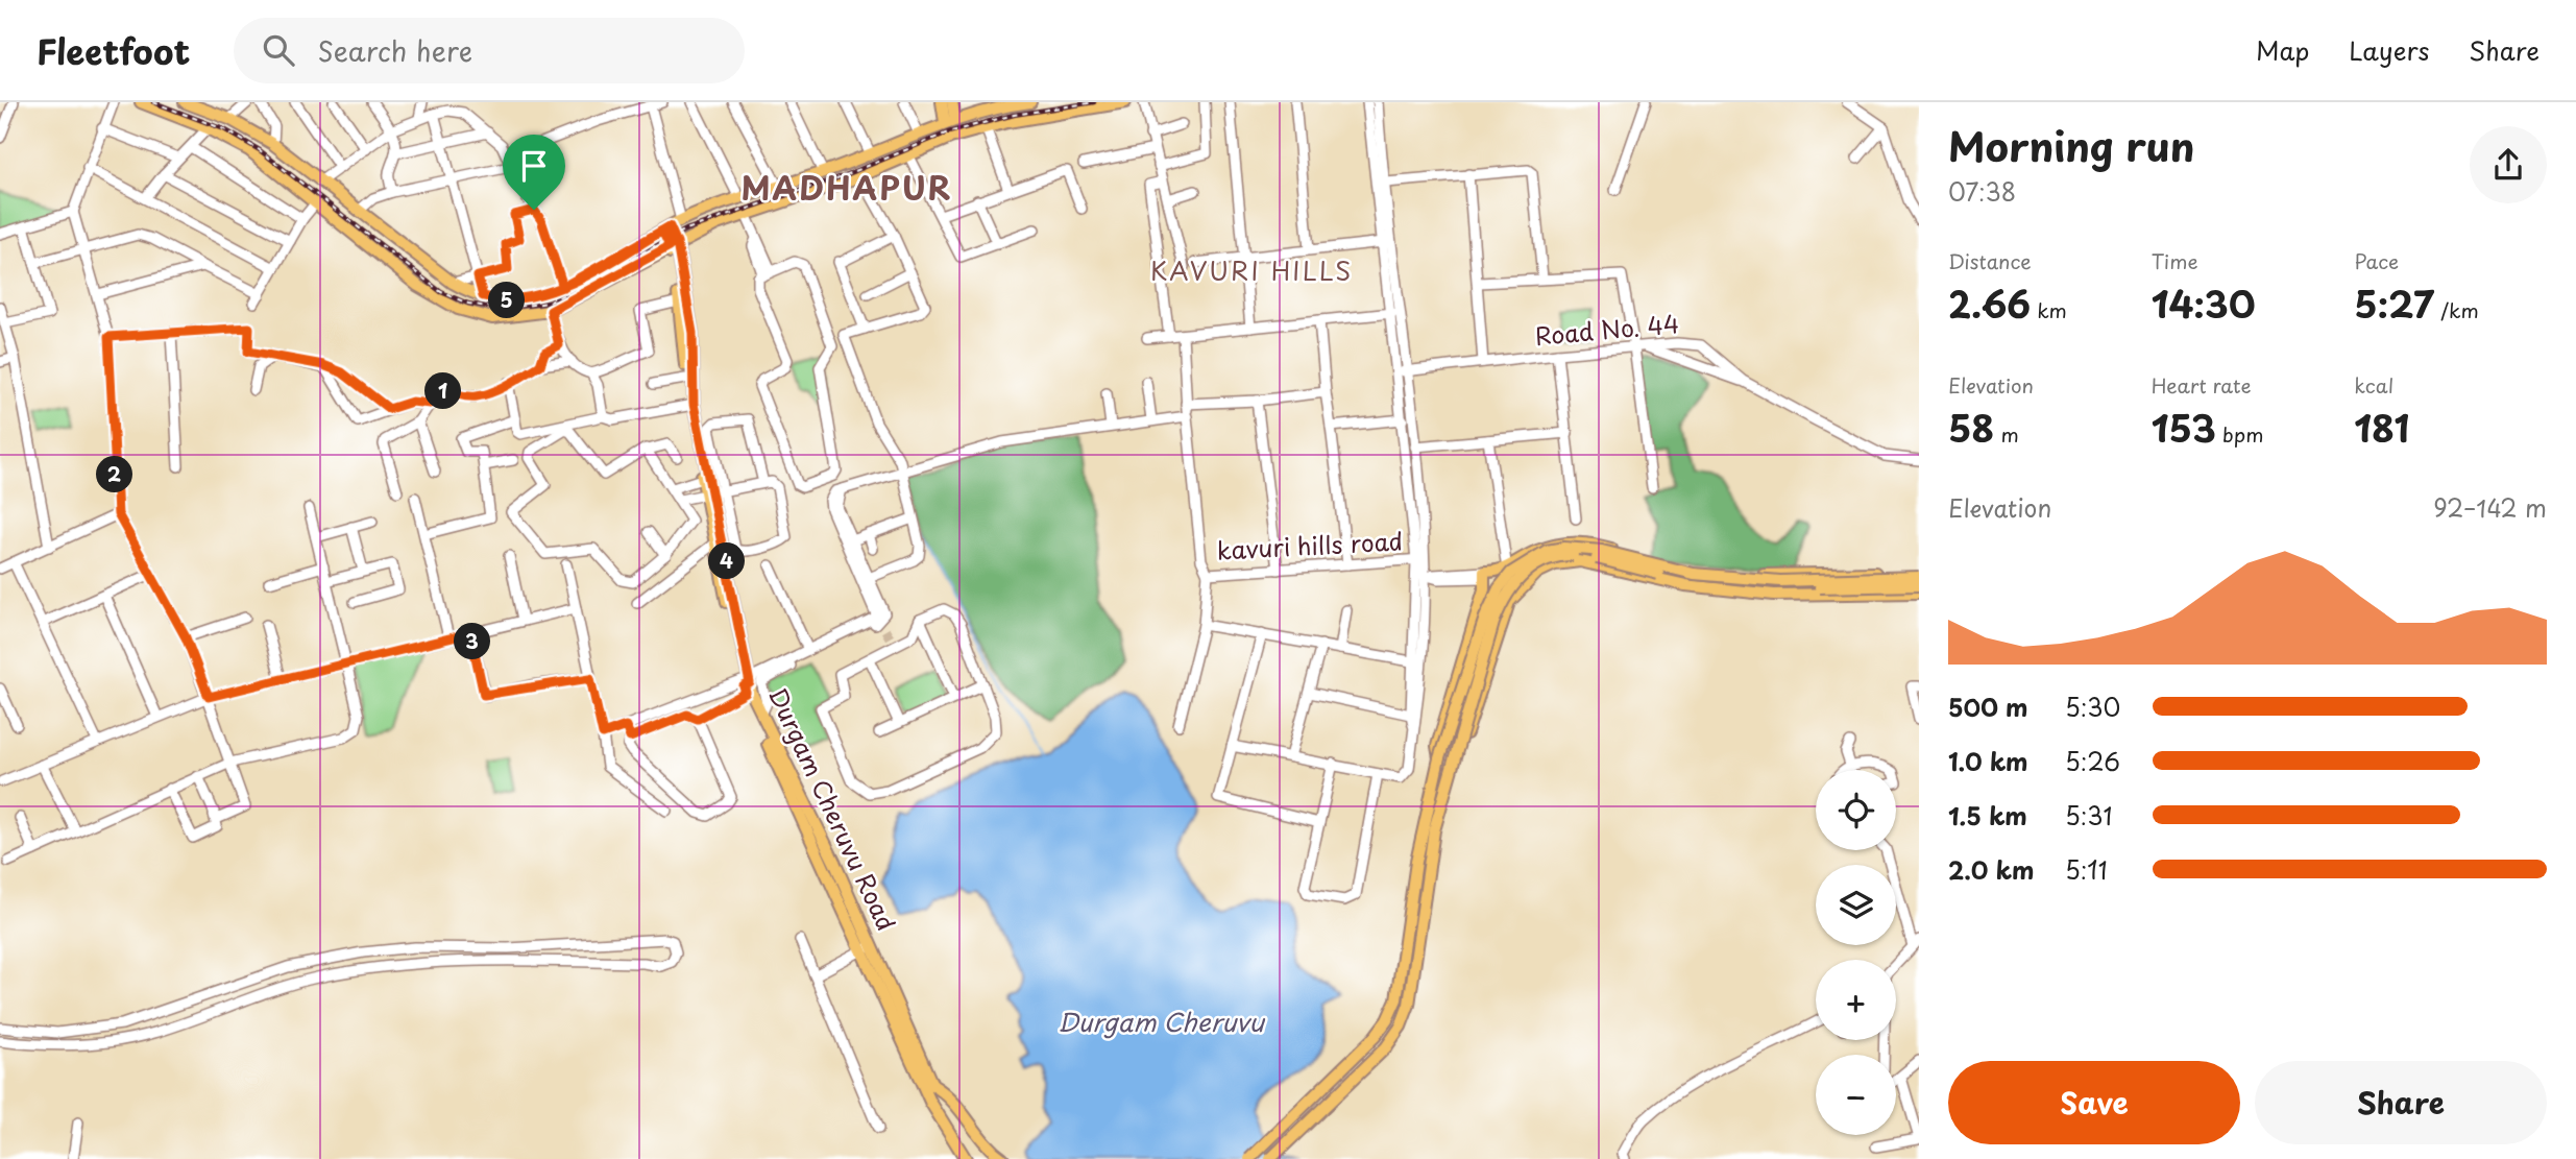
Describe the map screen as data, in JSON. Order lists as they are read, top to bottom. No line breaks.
{"streets":{"main road":["Durgam Cheruvu Road"],"street":["Road No. 44","kavuri hills road"]},"crossings":[["Road No. 44","kavuri hills road"]],"districts":["MADHAPUR","KAVURI HILLS"],"water":["Durgam Cheruvu"],"page":{"header":"Fleetfoot","search":"Search here","nav":["Map","Layers","Share"],"heading":["Morning run","07:38"],"stats":[["Distance","2.66 km"],["Time","14:30"],["Pace","5:27 /km"],["Elevation","58 m"],["Heart rate","153 bpm"],["kcal","181"]],"pins":["5","1","2","4","3"],"chart":["Elevation","92–142 m"],"list":[{"name":"500 m","note":"5:30"},{"name":"1.0 km","note":"5:26"},{"name":"1.5 km","note":"5:31"},{"name":"2.0 km","note":"5:11"}],"map_buttons":["+","−"],"buttons":["Save","Share"]}}
